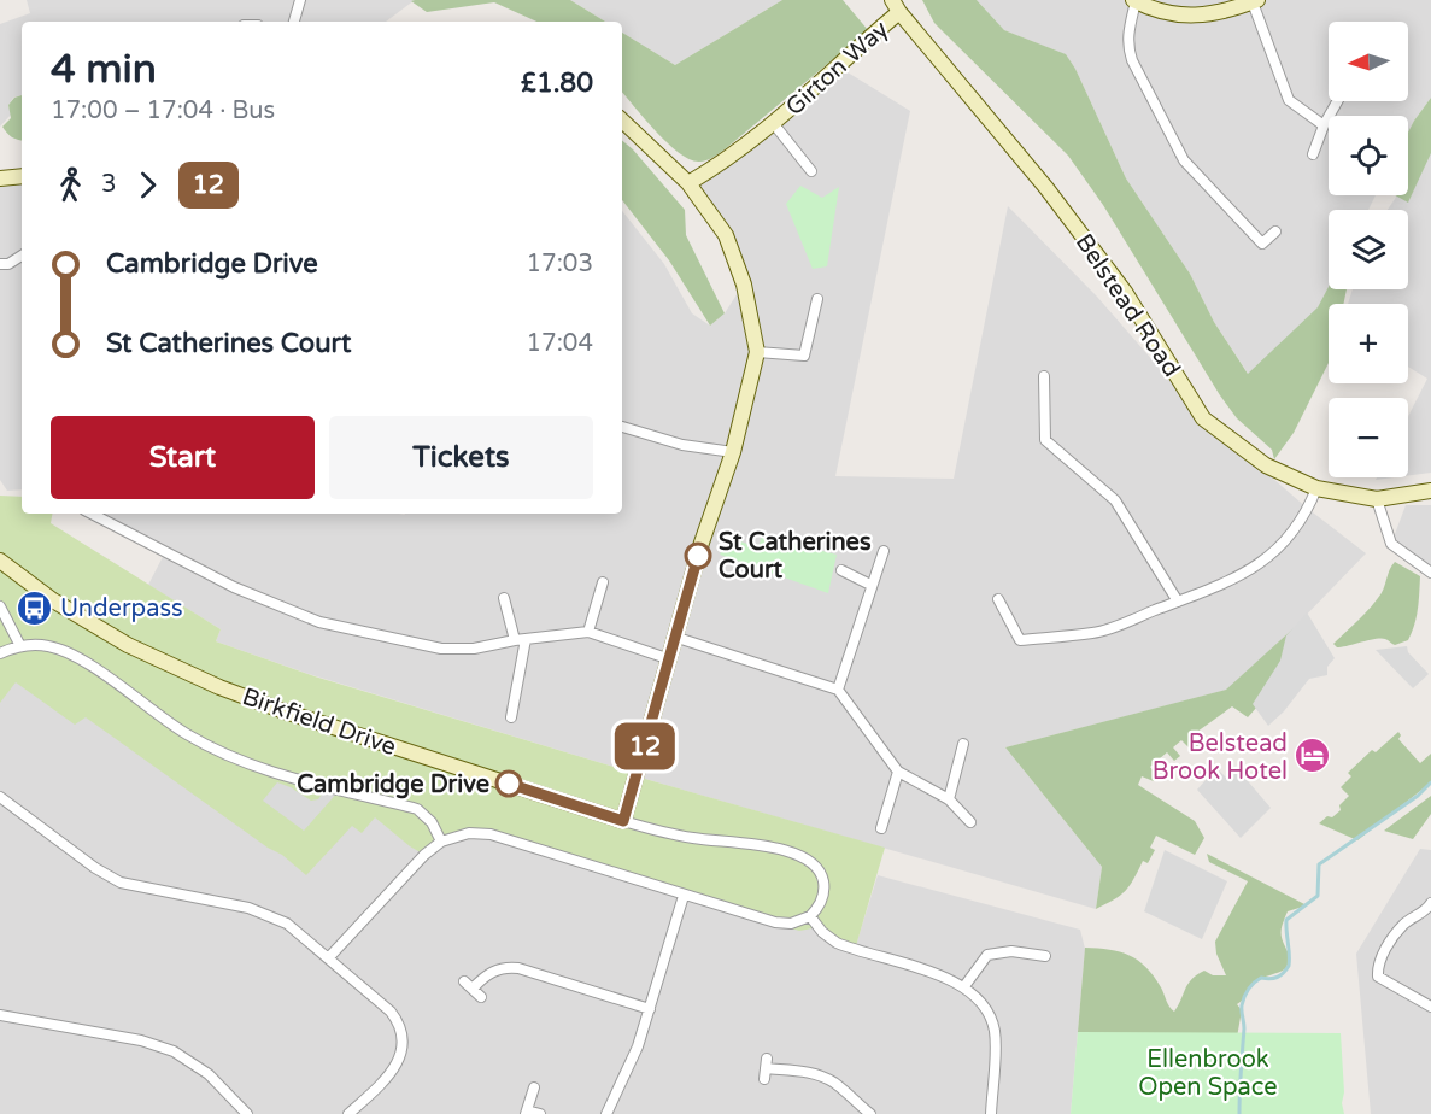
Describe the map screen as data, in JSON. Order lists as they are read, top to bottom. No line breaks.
{"streets":{"street":["Girton Way","Belstead Road","Birkfield Drive"]},"crossings":[["Girton Way","Belstead Road"]],"parks":["Ellenbrook Open Space"],"places":{"other":["St Catherines Court","Cambridge Drive"],"bus stop":["Underpass"],"hotel":["Belstead Brook Hotel"]},"lines":["bus line 12"],"north":"left","page":{"on_map":"12","map_buttons":["+","−"],"heading":["4 min","17:00 – 17:04 · Bus","£1.80"],"legs":["3","12"],"list":[{"name":"Cambridge Drive","value":"17:03"},{"name":"St Catherines Court","value":"17:04"}],"buttons":["Start","Tickets"]}}
